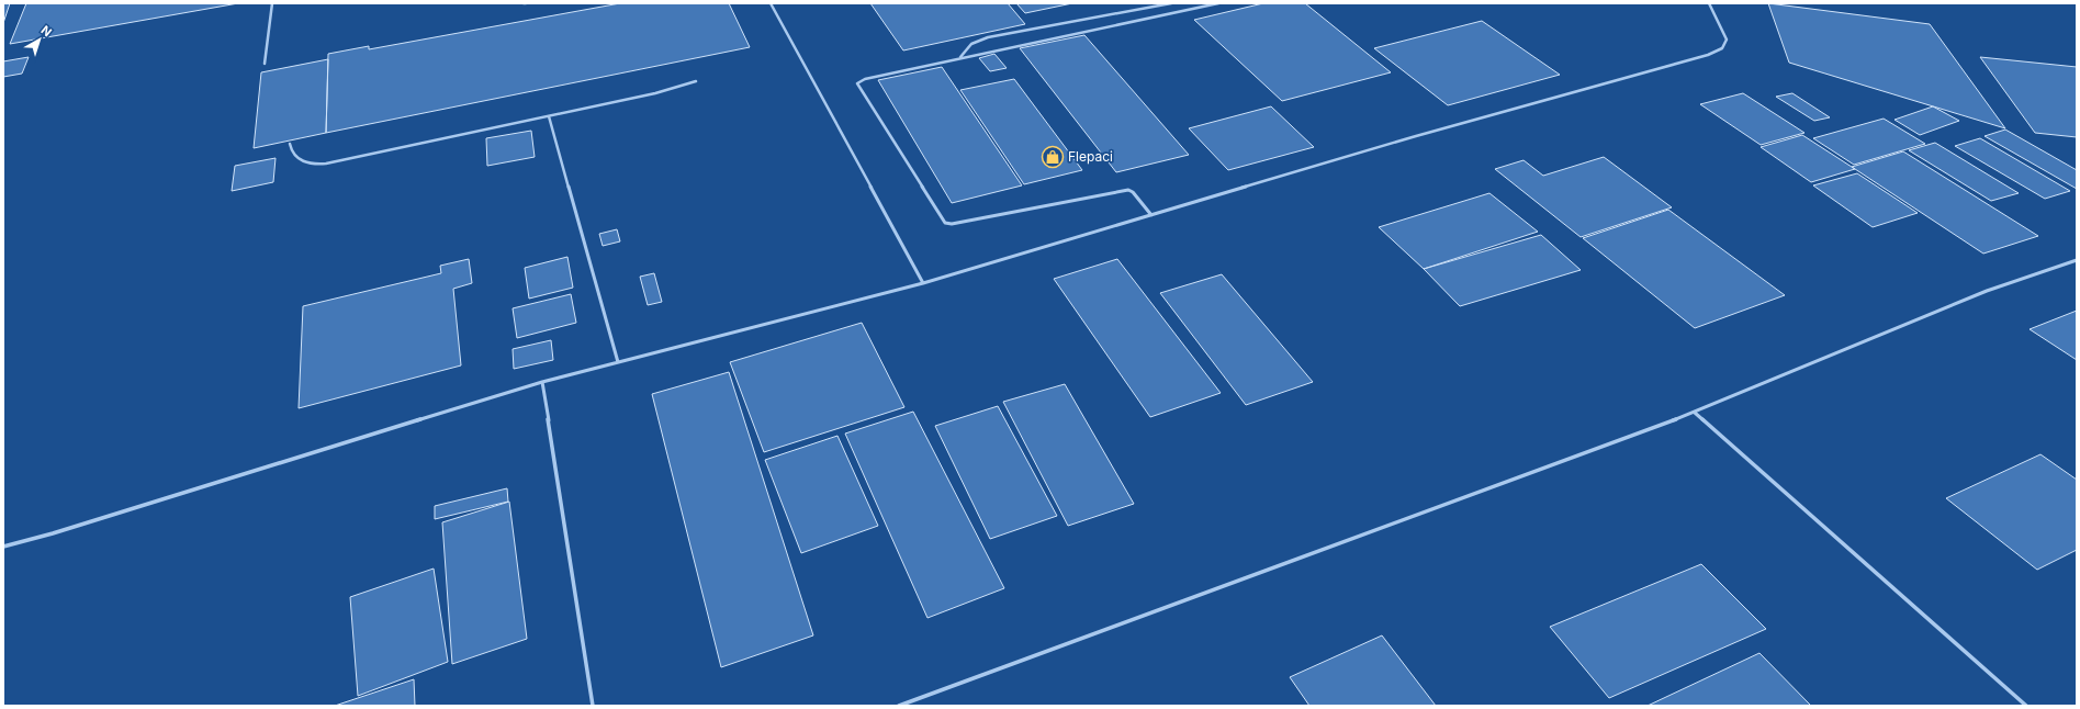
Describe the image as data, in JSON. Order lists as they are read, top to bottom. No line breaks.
{"places":{"shop":["Flepaci"]},"north":"top right"}
